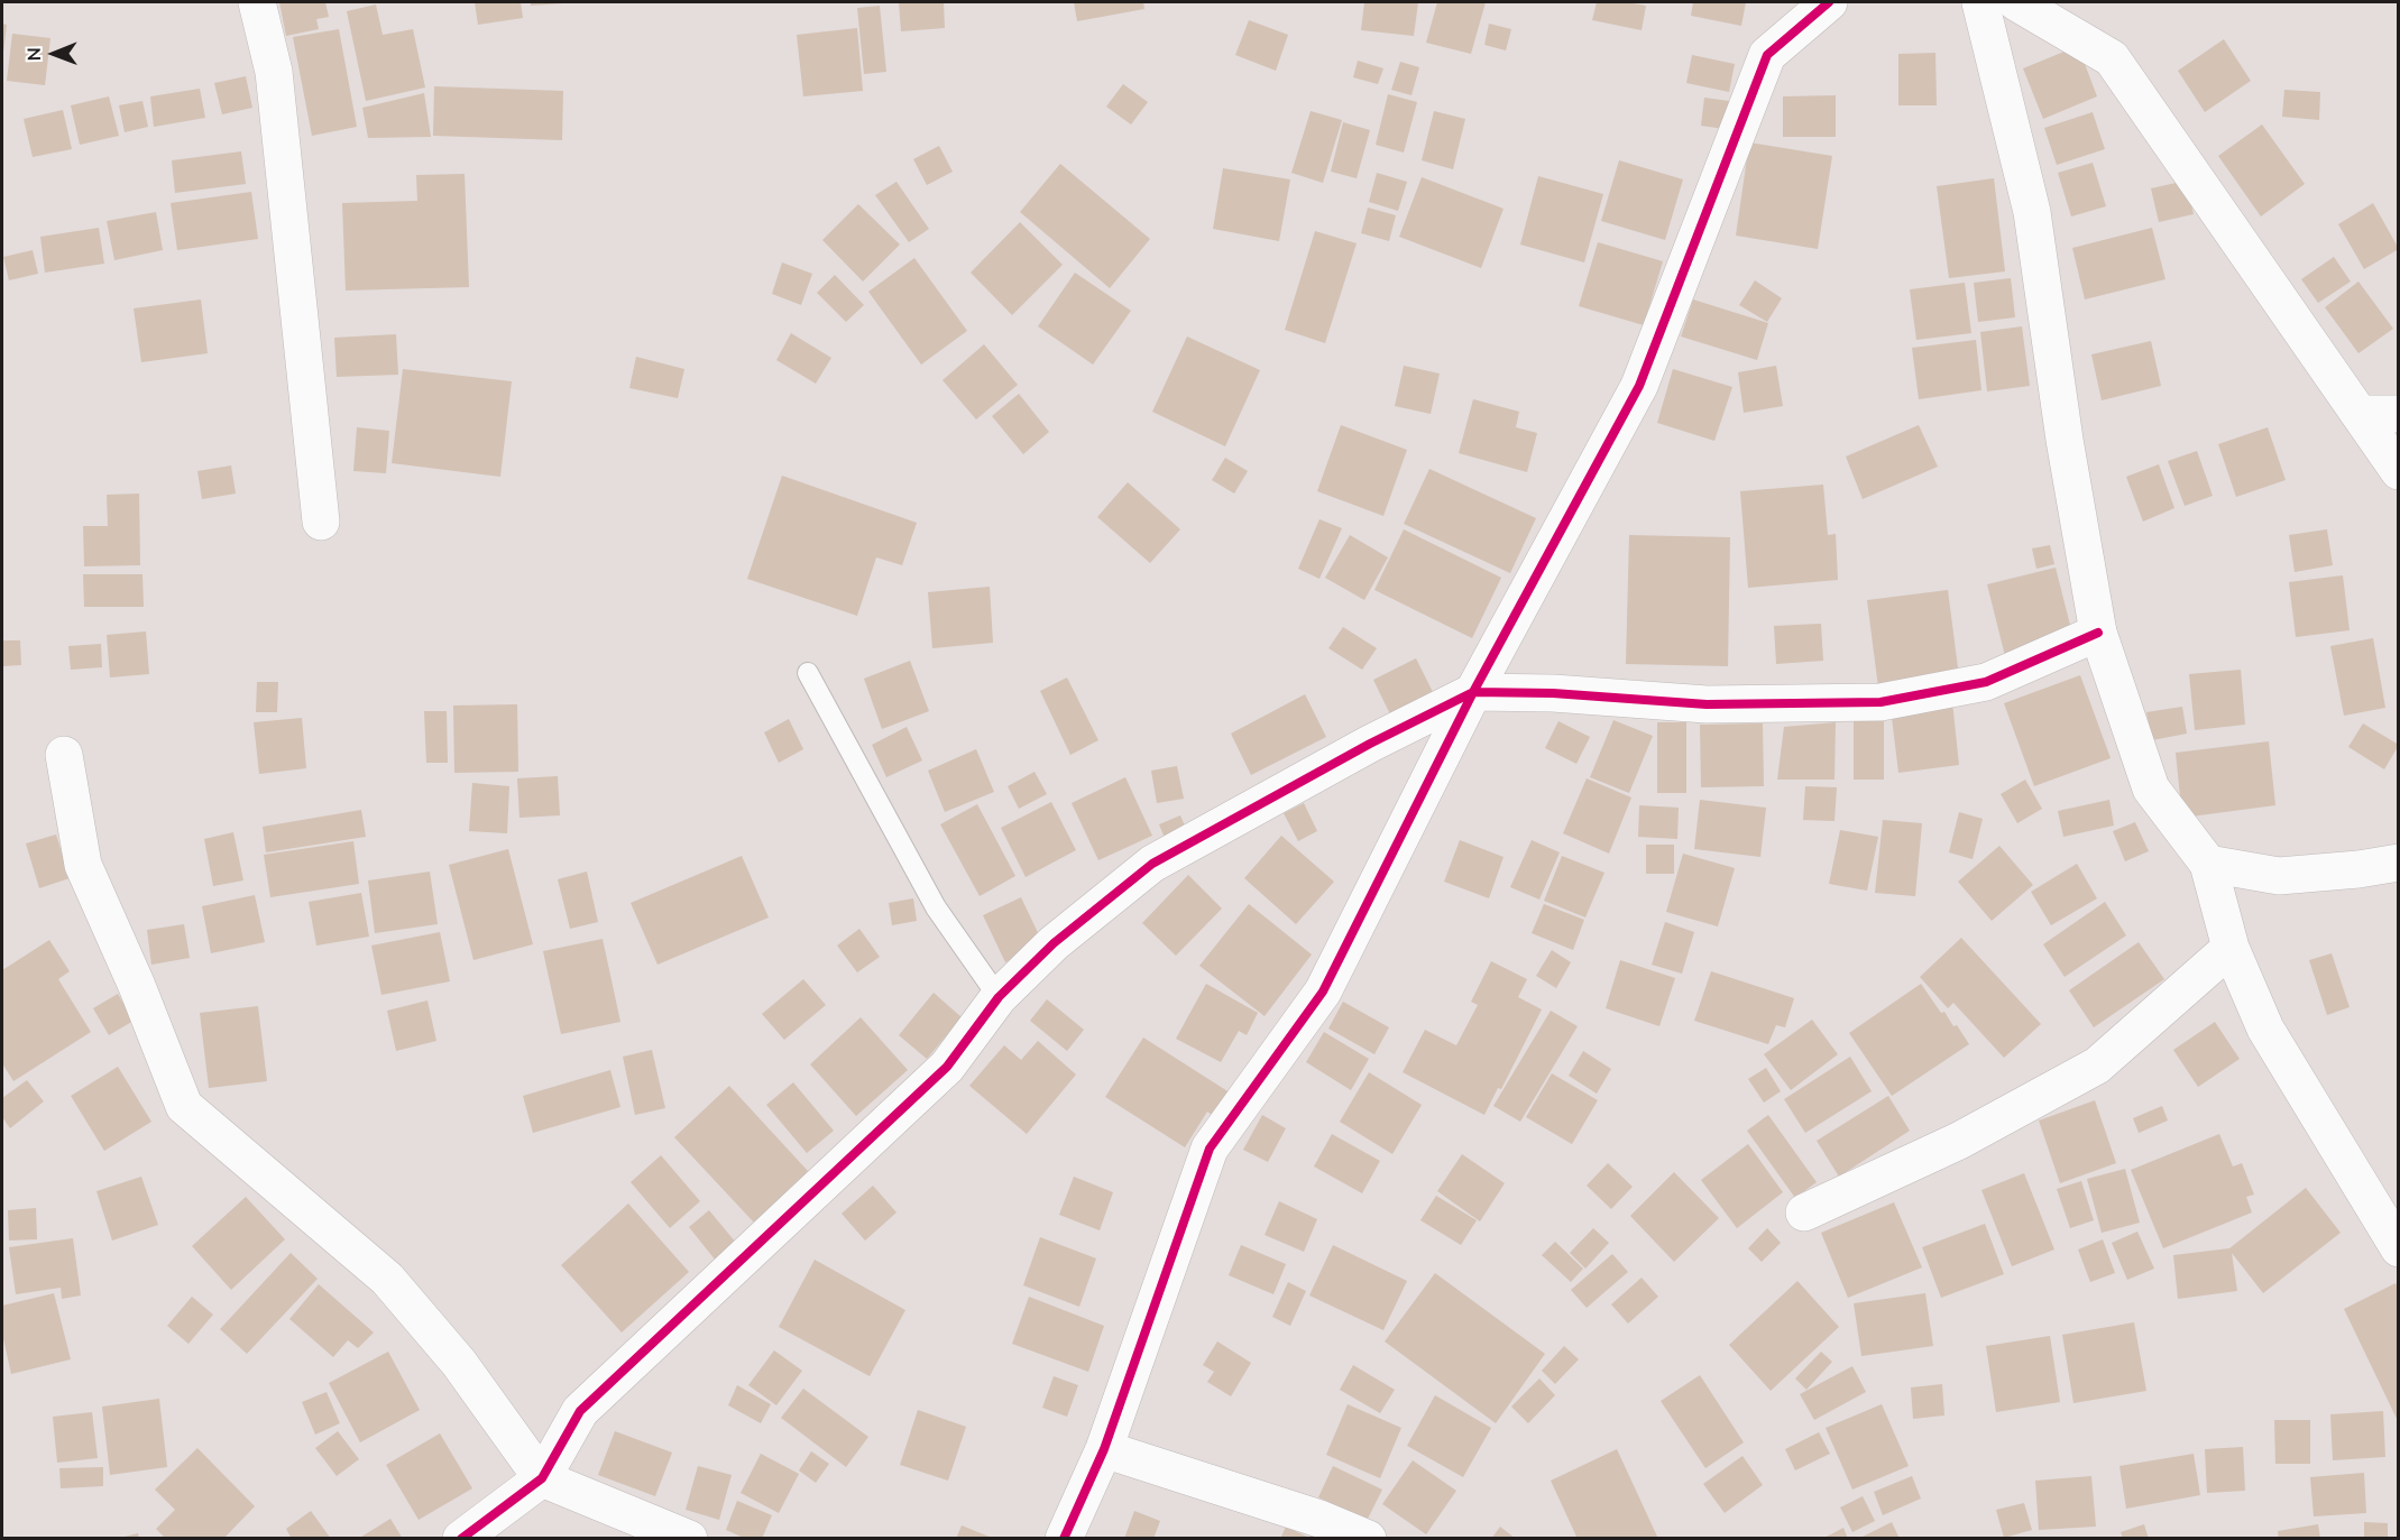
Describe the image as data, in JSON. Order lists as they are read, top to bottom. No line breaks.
{"north":"left"}
